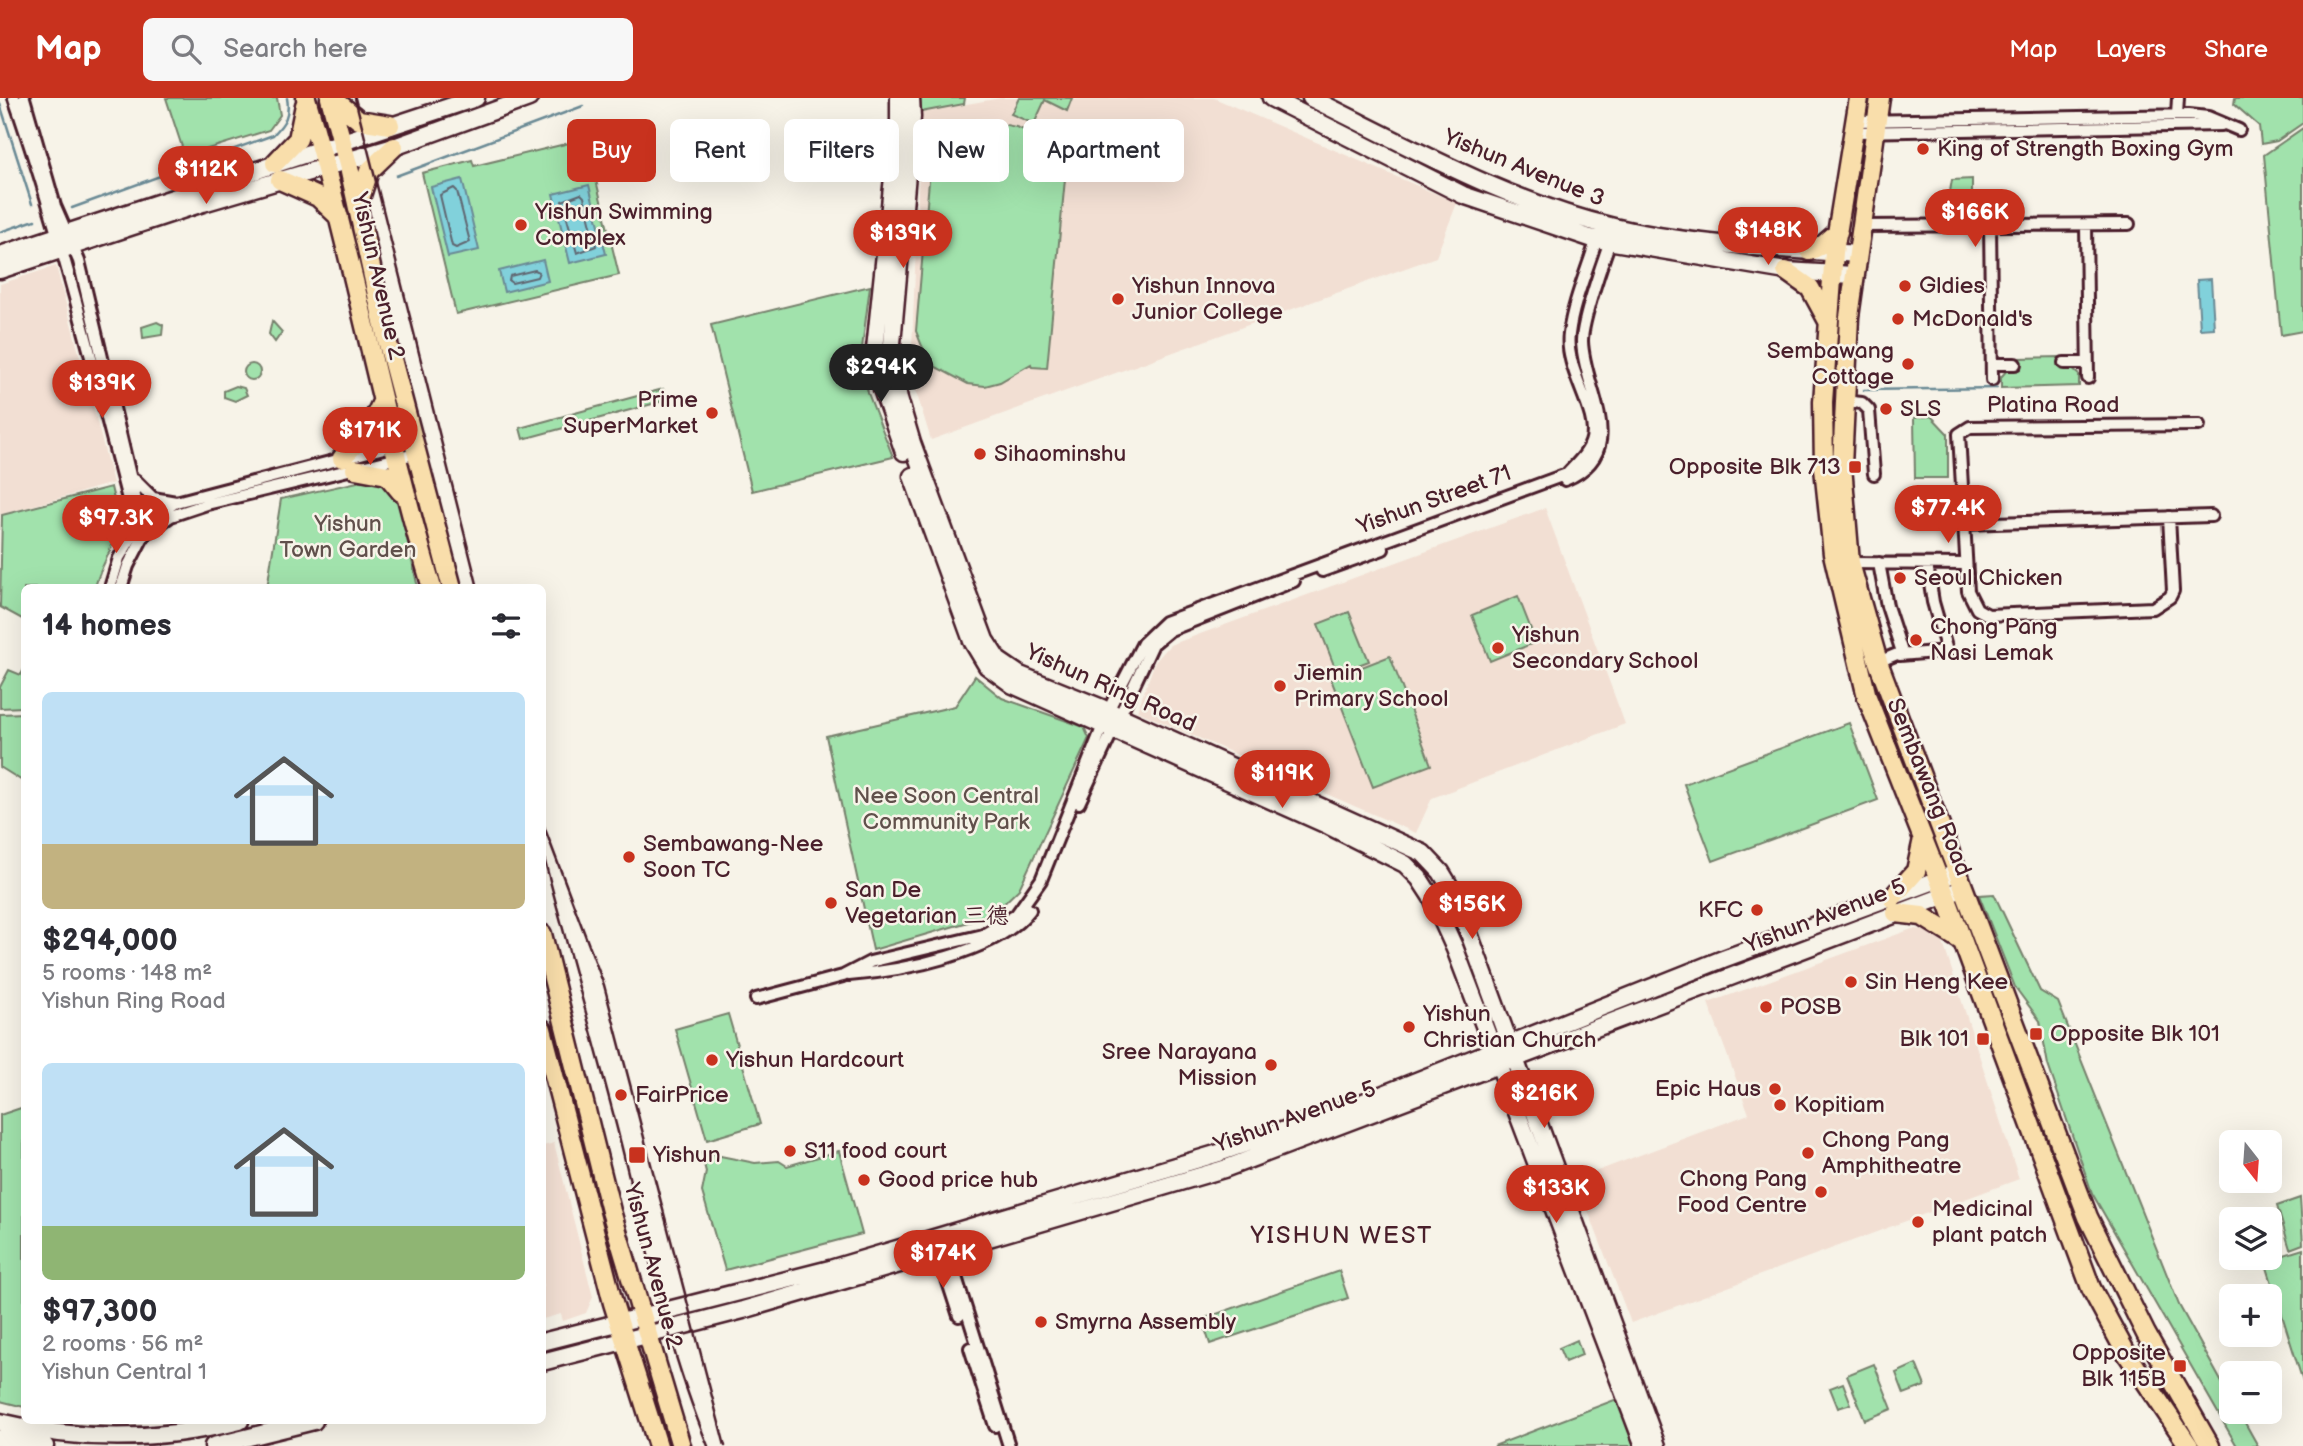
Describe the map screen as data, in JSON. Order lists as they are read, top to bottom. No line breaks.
{"streets":{"main road":["Yishun Avenue 3","Yishun Avenue 2","Yishun Ring Road","Sembawang Road","Yishun Avenue 5"],"street":["Platina Road","Yishun Street 71"]},"crossings":[["Yishun Avenue 3","Yishun Street 71"],["Yishun Avenue 3","Sembawang Road"],["Yishun Avenue 2","Yishun Avenue 5"],["Yishun Street 71","Yishun Ring Road"],["Yishun Ring Road","Yishun Avenue 5"],["Sembawang Road","Yishun Avenue 5"]],"districts":["YISHUN WEST"],"parks":["Yishun Town Garden","Nee Soon Central Community Park"],"places":{"other":["King of Strength Boxing Gym","Yishun Swimming Complex","Gldies","Yishun Innova Junior College","McDonald's","Sembawang Cottage","SLS","Prime SuperMarket","Sihaominshu","Seoul Chicken","Chong Pang Nasi Lemak","Yishun Secondary School","Jiemin Primary School","Sembawang-Nee Soon TC","San De Vegetarian 三德","KFC","Sin Heng Kee","POSB","Yishun Christian Church","Yishun Hardcourt","Sree Narayana Mission","Epic Haus","FairPrice","Kopitiam","S11 food court","Chong Pang Amphitheatre","Good price hub","Chong Pang Food Centre","Medicinal plant patch","Smyrna Assembly"],"transit":["Opposite Blk 713","Opposite Blk 101","Blk 101","Yishun","Opposite Blk 115B"]},"north":"bottom","page":{"header":"Map","search":"Search here","nav":["Map","Layers","Share"],"chip":["Buy","Rent","Filters","New","Apartment"],"price":["$112K","$166K","$148K","$139K","$294K","$139K","$171K","$77.4K","$97.3K","$119K","$156K","$216K","$133K","$174K"],"heading":"14 homes","list":[{"name":"$294,000","note":"5 rooms · 148 m² · Yishun Ring Road"},{"name":"$97,300","note":"2 rooms · 56 m² · Yishun Central 1"}],"map_buttons":["+","−"]}}
